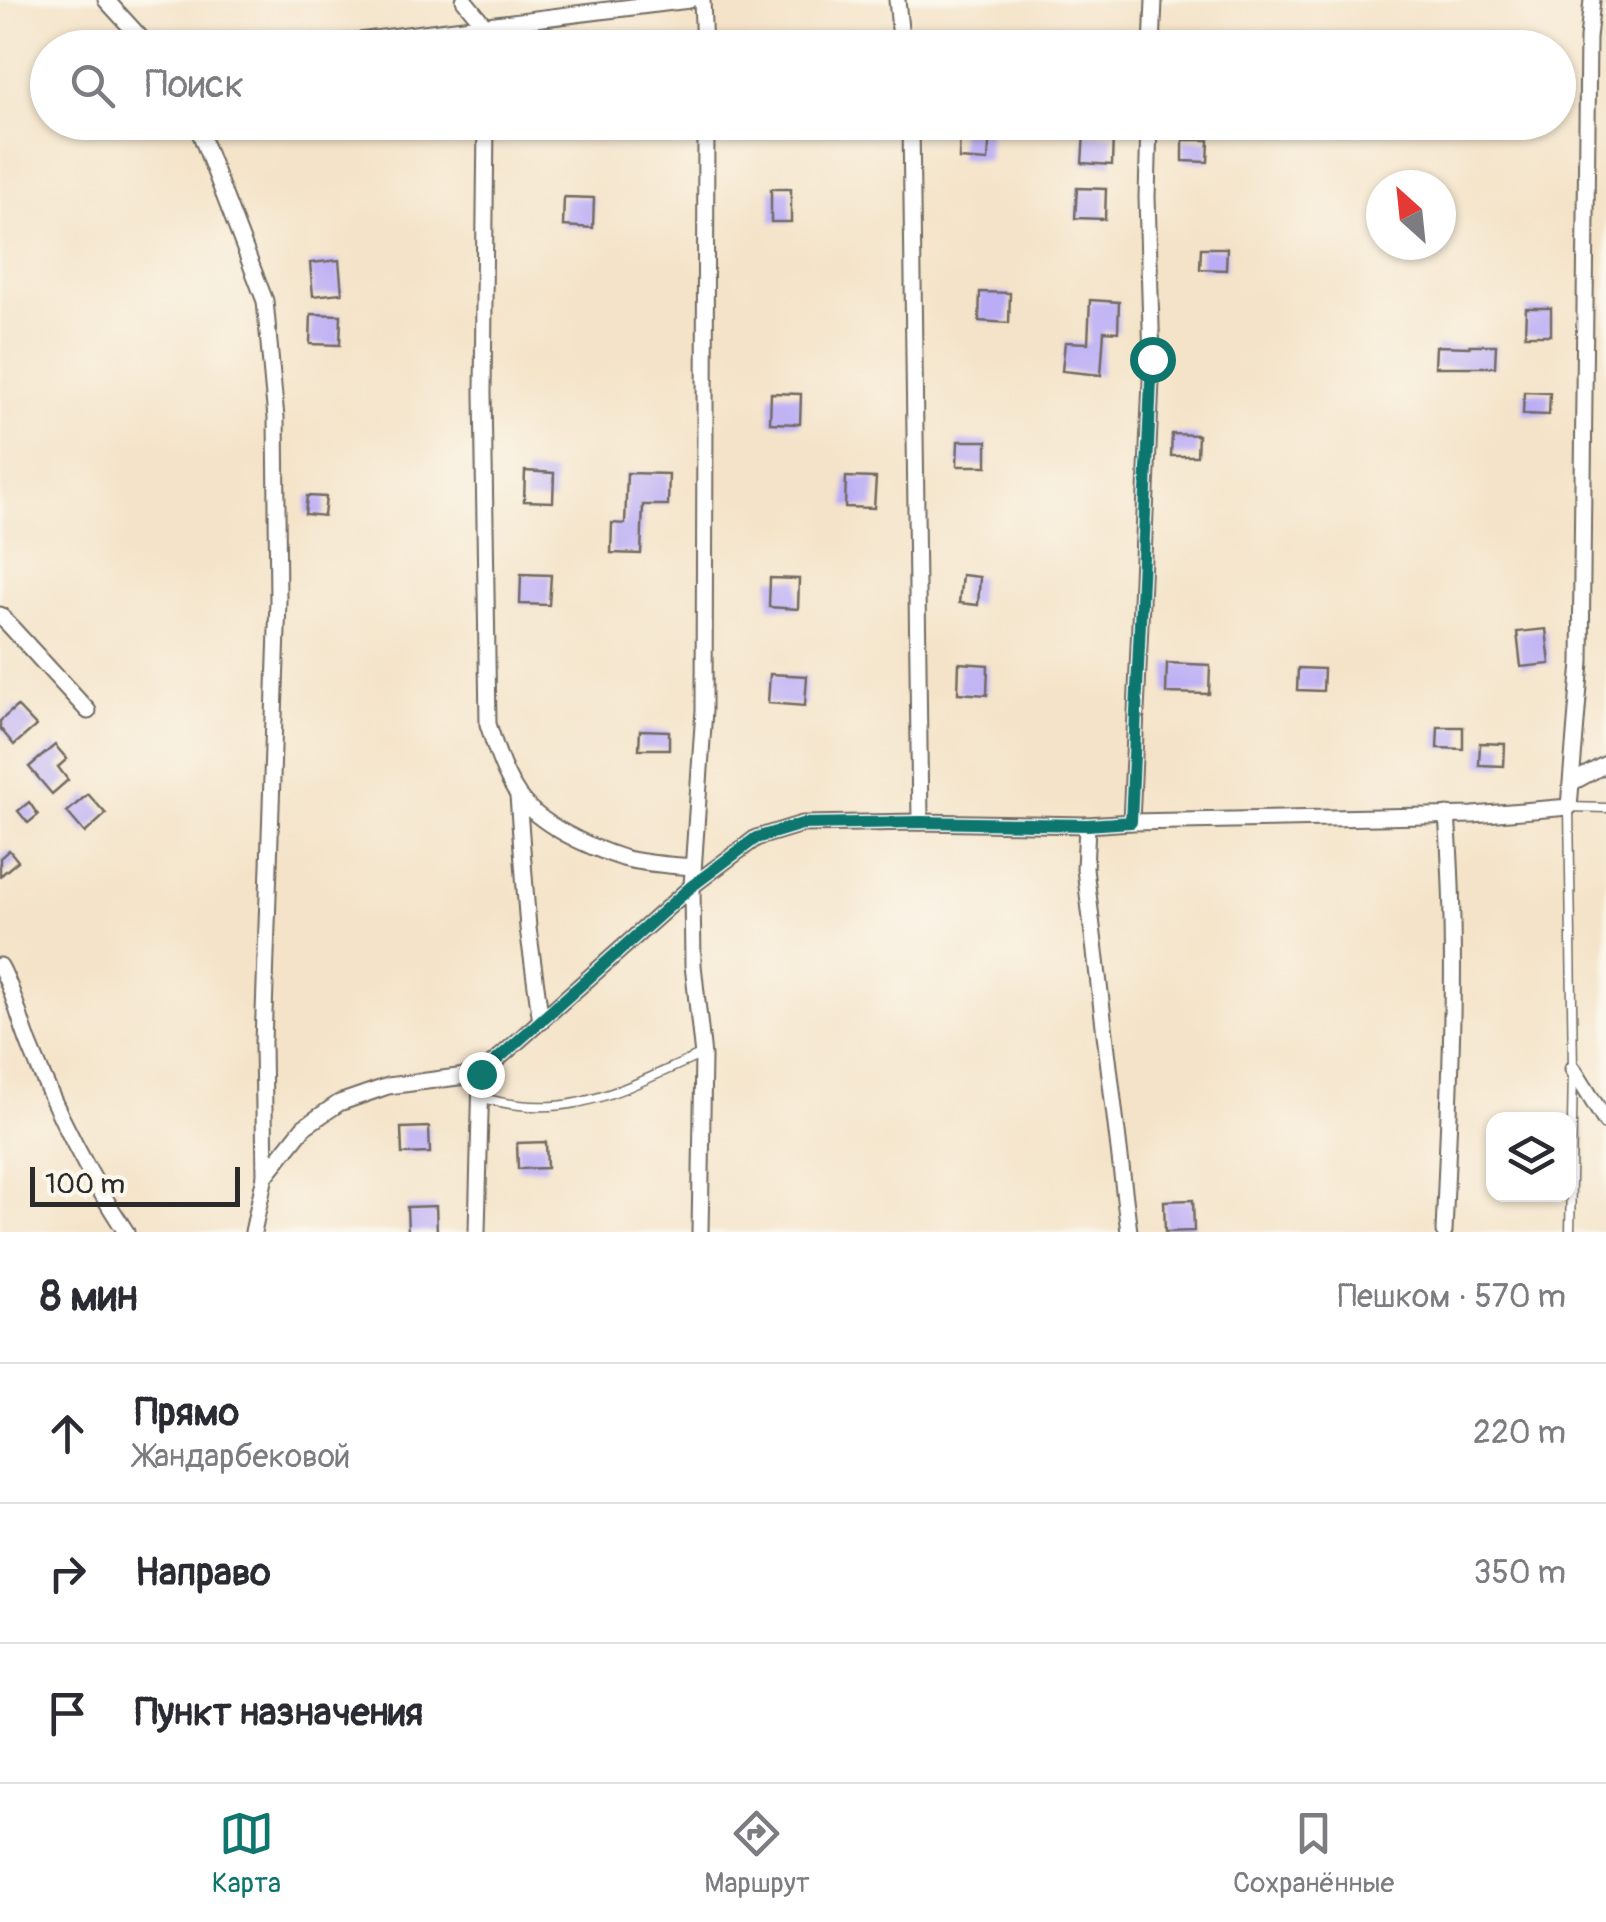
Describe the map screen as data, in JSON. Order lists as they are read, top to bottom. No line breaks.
{"scale_bar":"100 m","north":"top left","page":{"search":"Поиск","scale":"100 m","heading":["8 мин","Пешком · 570 m"],"list":[["Прямо","Жандарбековой","220 m"],["Направо","350 m"],"Пункт назначения"],"nav":["Карта","Маршрут","Сохранённые"]}}
